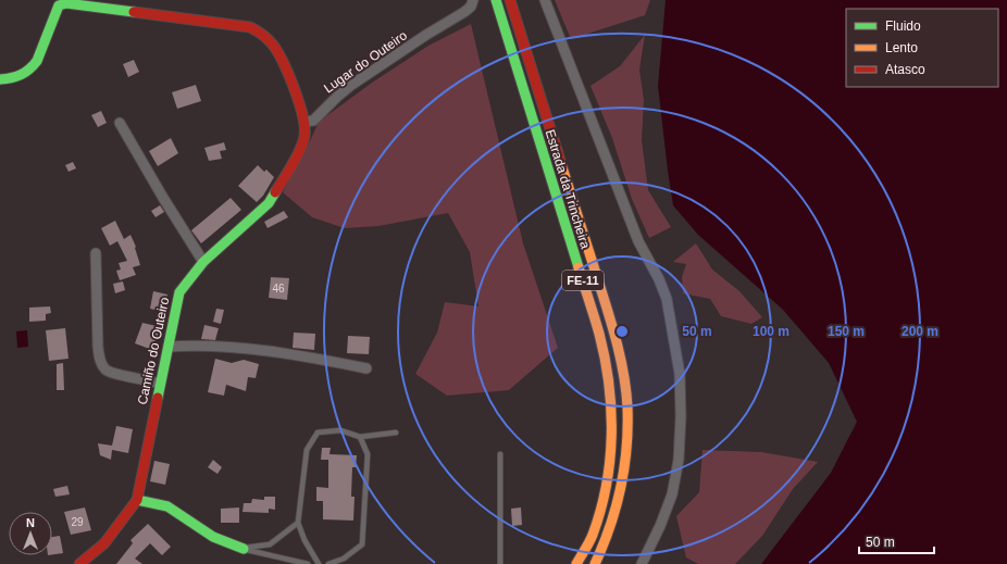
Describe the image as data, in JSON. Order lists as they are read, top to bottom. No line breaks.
{"streets":{"main road":["Estrada da Trincheira","FE-11","Camiño do Outeiro"],"street":["Lugar do Outeiro"]},"crossings":[["Lugar do Outeiro","Camiño do Outeiro"]],"house_numbers":["46","29"],"legend":["Fluido","Lento","Atasco"],"scale_bar":"50 m","north":"top","rings":["50 m","100 m","150 m","200 m"]}
